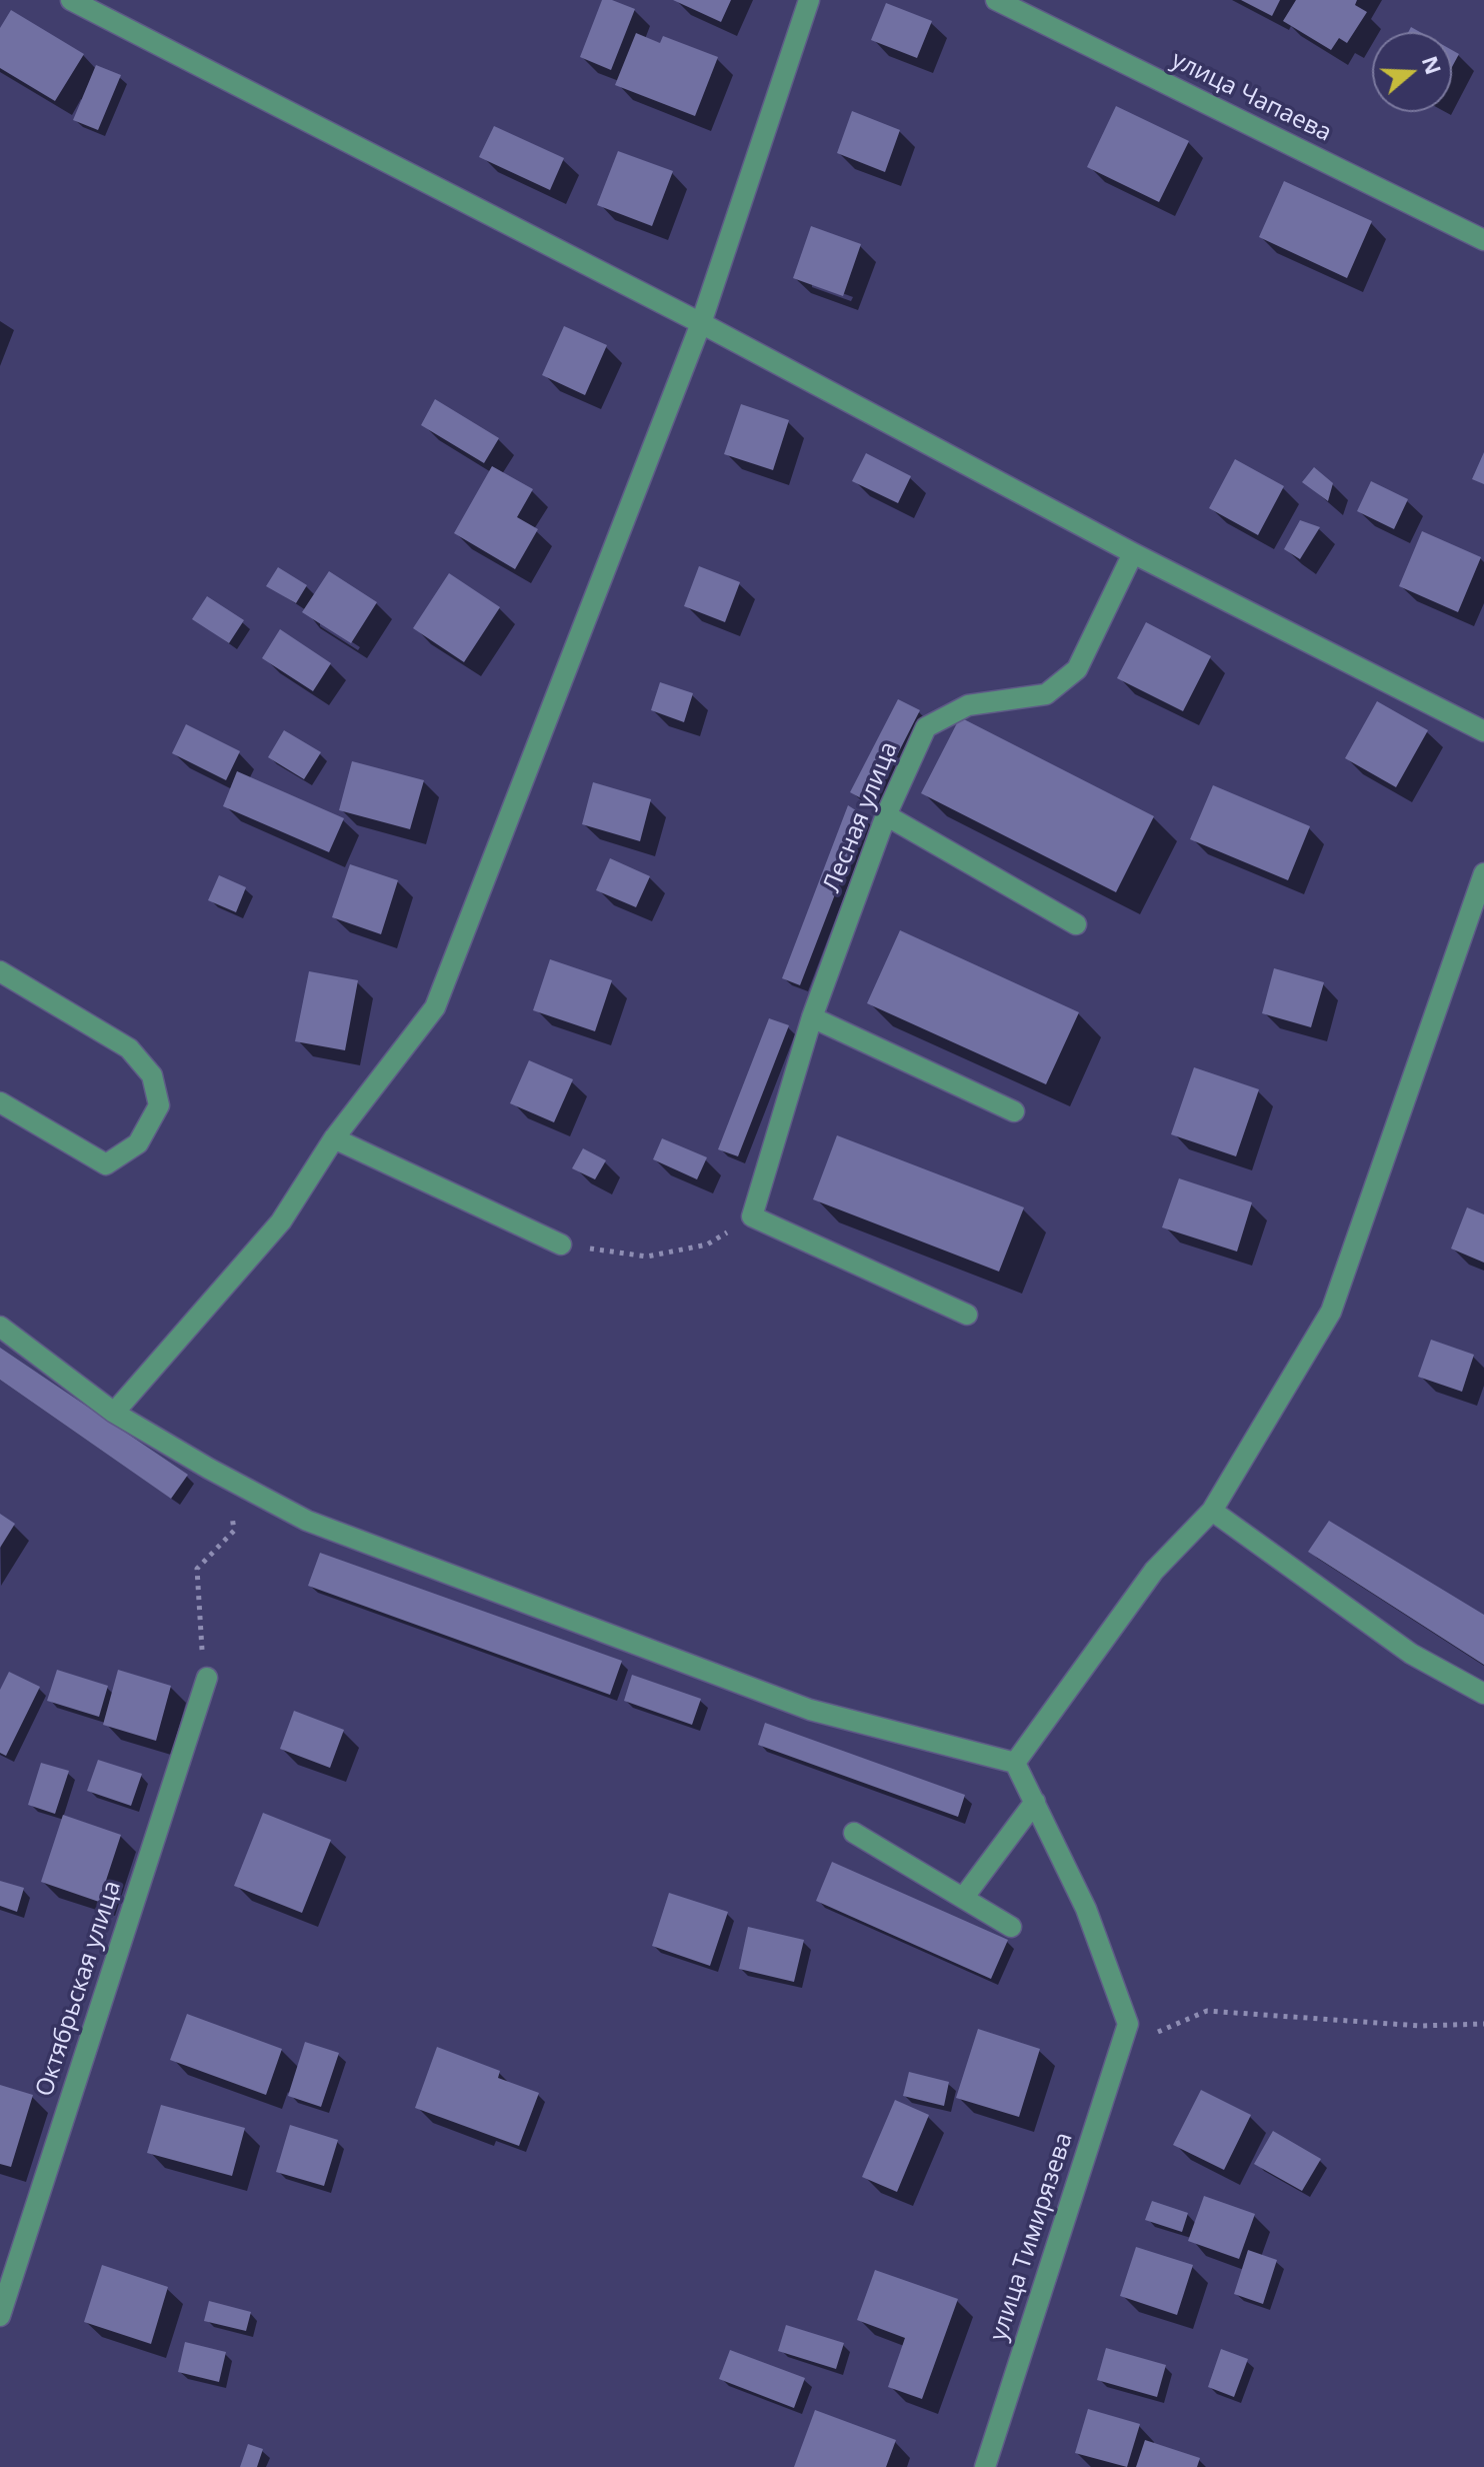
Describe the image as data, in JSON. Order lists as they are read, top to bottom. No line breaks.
{"streets":{"street":["улица Чапаева","Лесная улица","Октябрьская улица","улица Тимирязева"]},"north":"right"}
